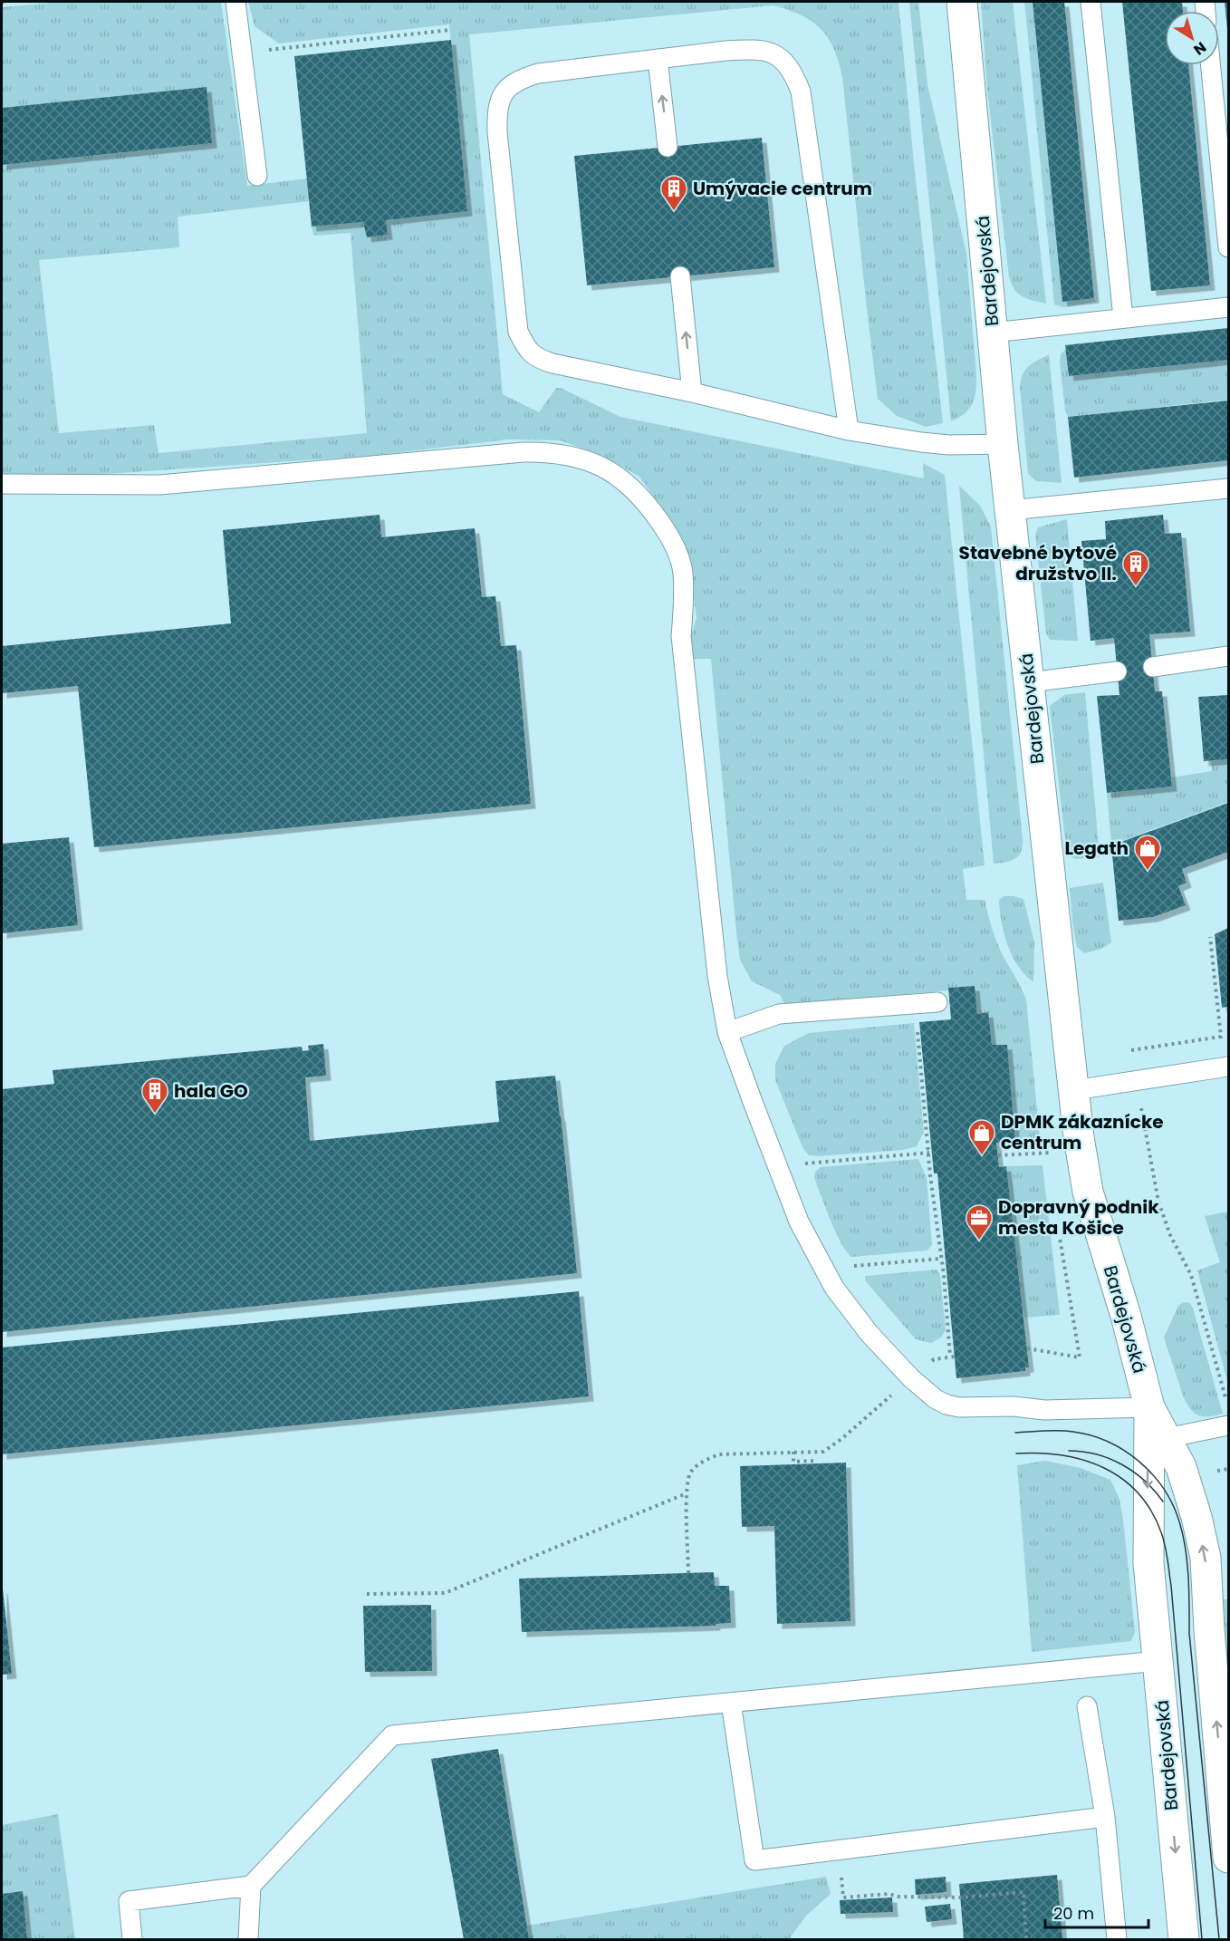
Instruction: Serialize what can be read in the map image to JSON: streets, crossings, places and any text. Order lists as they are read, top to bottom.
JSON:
{
  "streets": {
    "street": ["Bardejovská"]
  },
  "places": {
    "building": ["Umývacie centrum", "Stavebné bytové družstvo II.", "hala GO"],
    "shop": ["Legath", "DPMK zákaznícke centrum"],
    "office": ["Dopravný podnik mesta Košice"]
  },
  "scale_bar": "20 m",
  "north": "bottom right"
}
